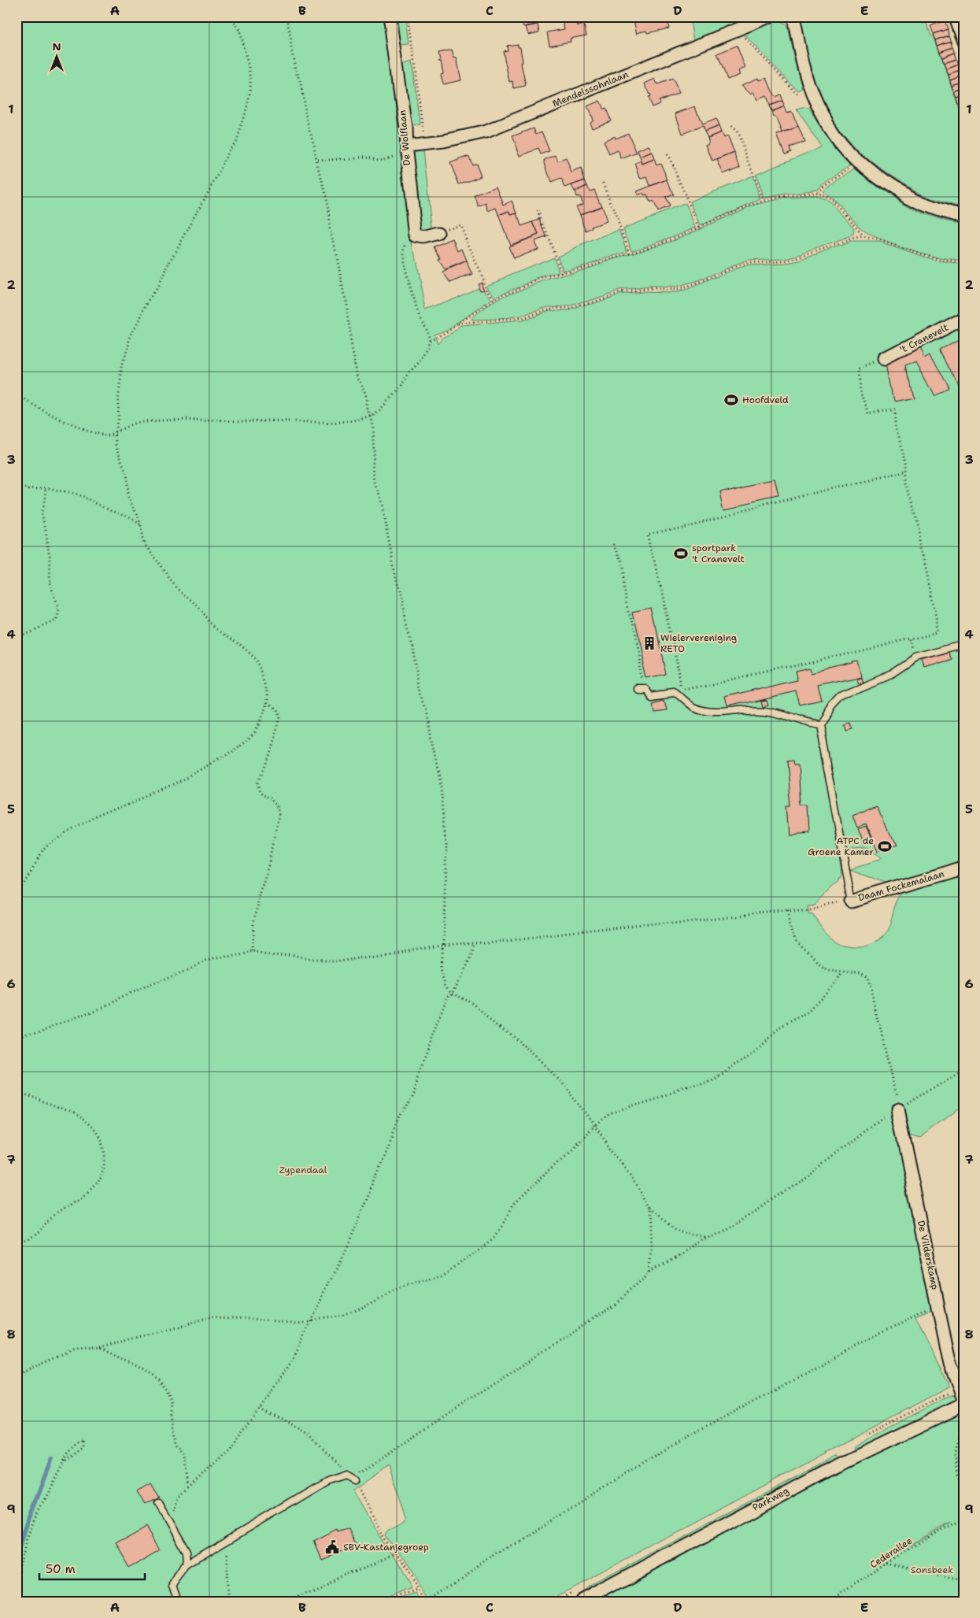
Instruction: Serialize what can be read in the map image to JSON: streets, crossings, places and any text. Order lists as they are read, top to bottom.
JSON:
{
  "streets": {
    "street": [
      "Mendelssohnlaan",
      "De Wolflaan",
      "'t Cranevelt",
      "Daam Fockemalaan",
      "De Vilderskamp",
      "Parkweg"
    ],
    "path": ["Cederallee"]
  },
  "crossings": [
    ["Mendelssohnlaan", "De Wolflaan"]
  ],
  "parks": ["Zypendaal", "Sonsbeek"],
  "places": {
    "sports": ["Hoofdveld", "sportpark 't Cranevelt", "ATPC de Groene Kamer"],
    "building": ["Wielervereniging RETO"],
    "public building": ["SBV-Kastanjegroep"]
  },
  "scale_bar": "50 m",
  "north": "top",
  "grid": {
    "columns": [
      "A",
      "B",
      "C",
      "D",
      "E"
    ],
    "rows": [
      "1",
      "2",
      "3",
      "4",
      "5",
      "6",
      "7",
      "8",
      "9"
    ]
  }
}
